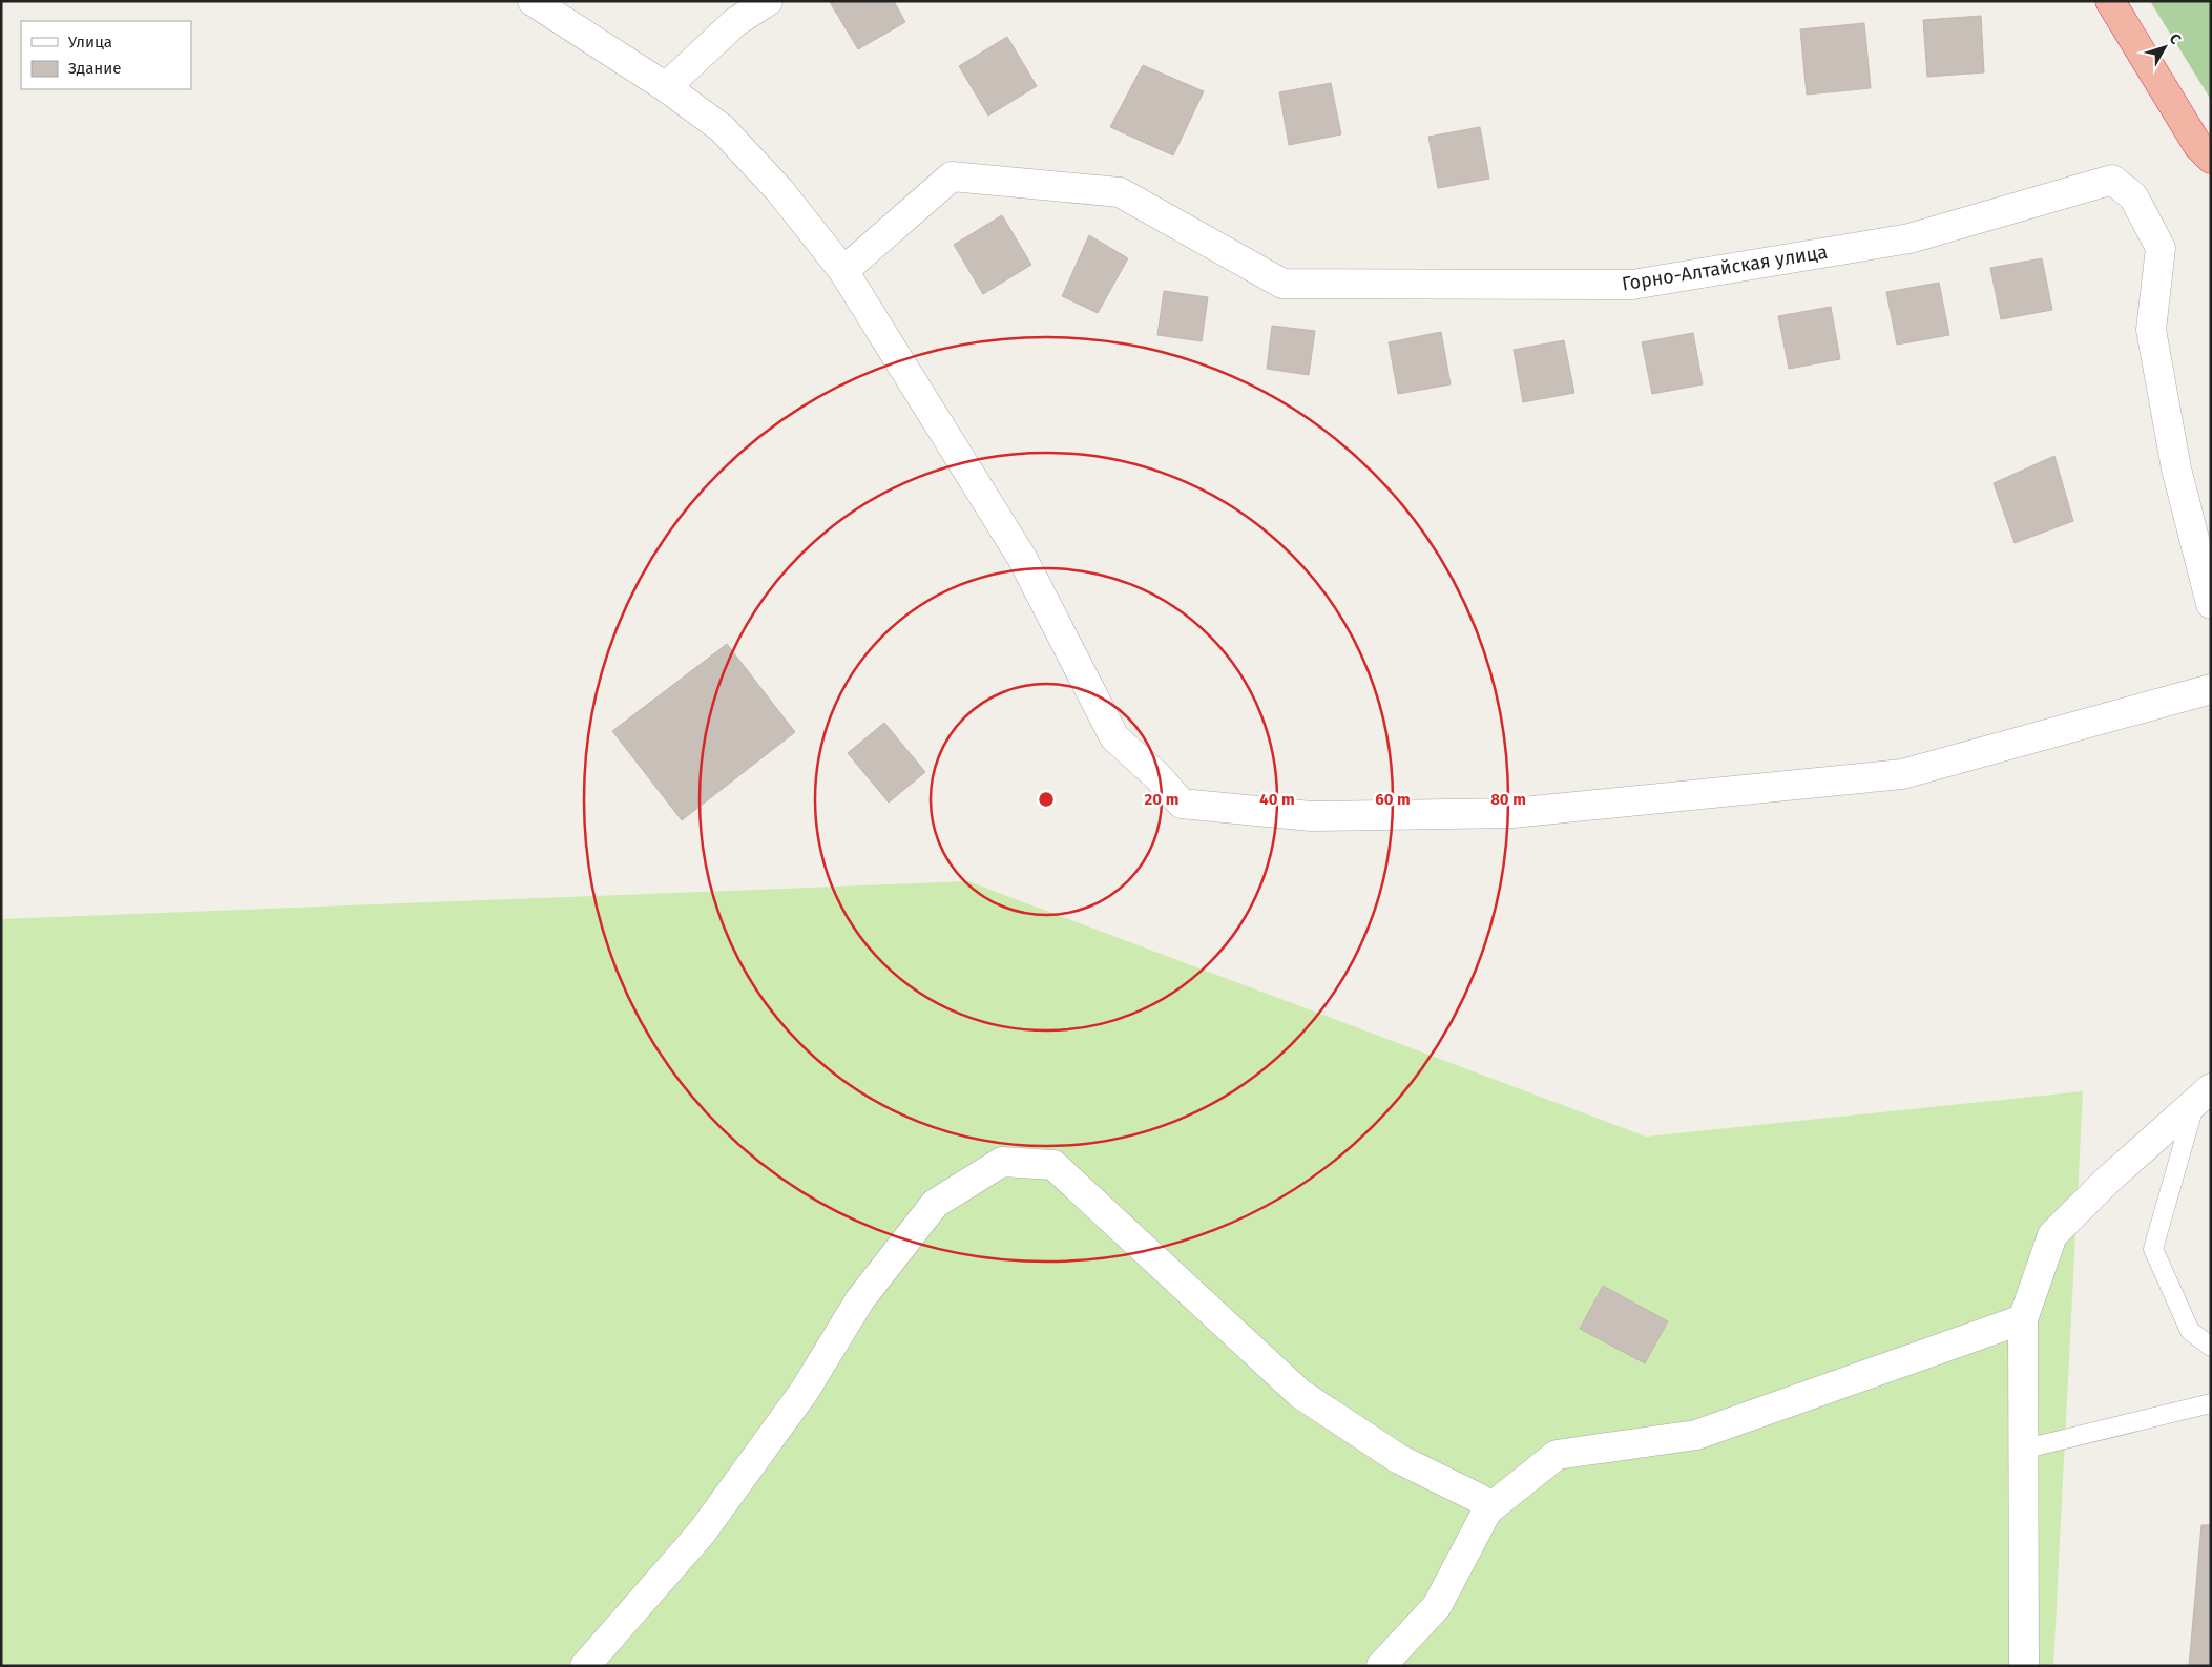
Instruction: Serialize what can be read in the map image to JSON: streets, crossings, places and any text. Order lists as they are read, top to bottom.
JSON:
{
  "streets": {
    "street": ["Горно-Алтайская улица"]
  },
  "legend": ["Улица", "Здание"],
  "north": "top right",
  "rings": [
    "20 m",
    "40 m",
    "60 m",
    "80 m"
  ]
}
